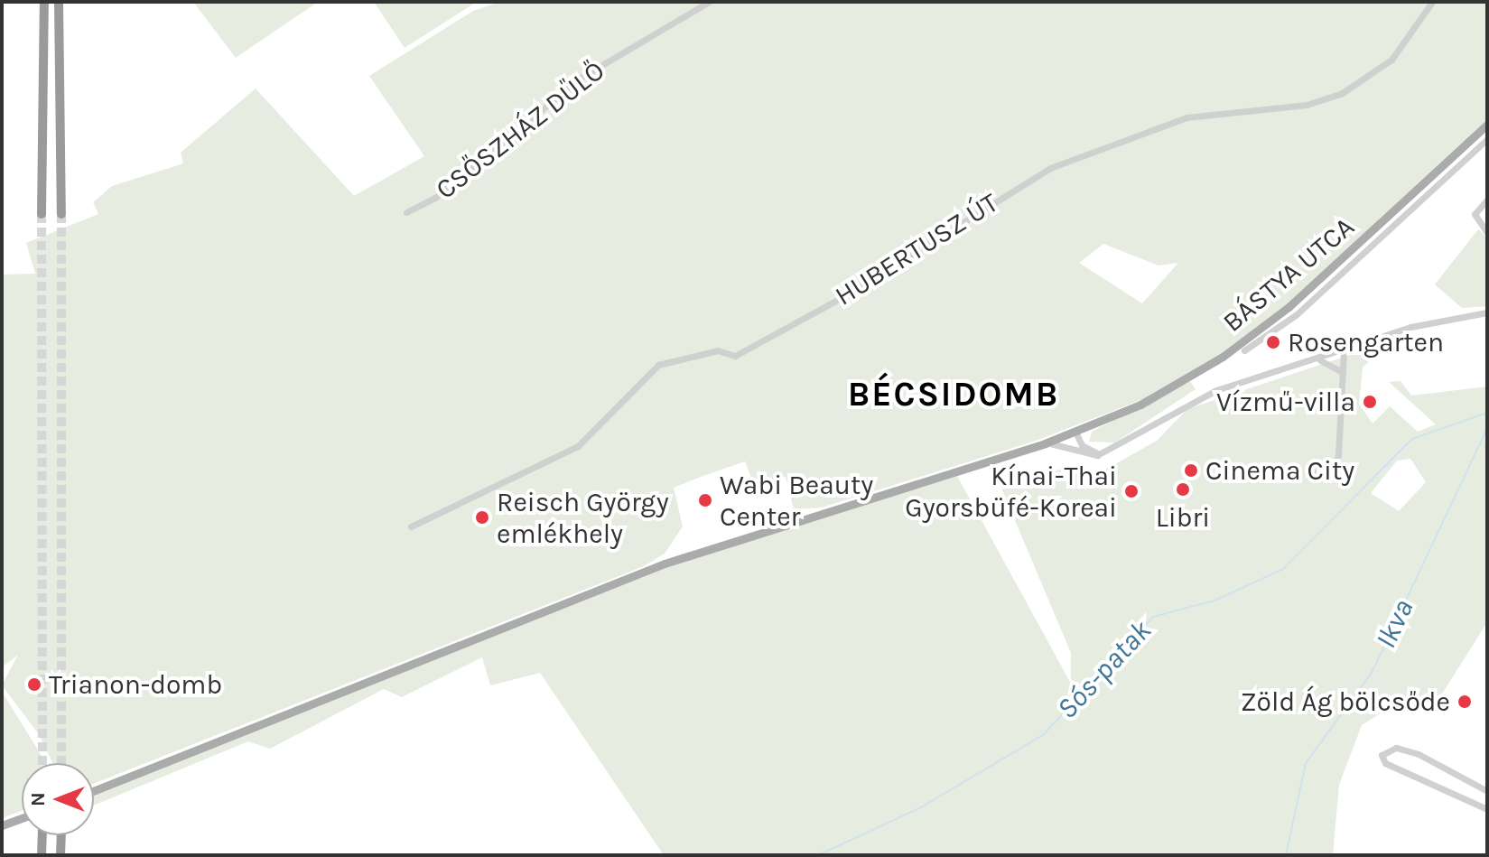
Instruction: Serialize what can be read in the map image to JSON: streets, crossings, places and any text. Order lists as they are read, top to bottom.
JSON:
{
  "streets": {
    "main road": ["BÁSTYA UTCA"],
    "street": ["CSŐSZHÁZ DŰLŐ", "HUBERTUSZ ÚT"]
  },
  "districts": ["BÉCSIDOMB"],
  "water": ["Ikva", "Sós-patak"],
  "places": [
    "Rosengarten",
    "Vízmű-villa",
    "Cinema City",
    "Libri",
    "Kínai-Thai Gyorsbüfé-Koreai",
    "Wabi Beauty Center",
    "Reisch György emlékhely",
    "Trianon-domb",
    "Zöld Ág bölcsőde"
  ],
  "north": "left"
}
